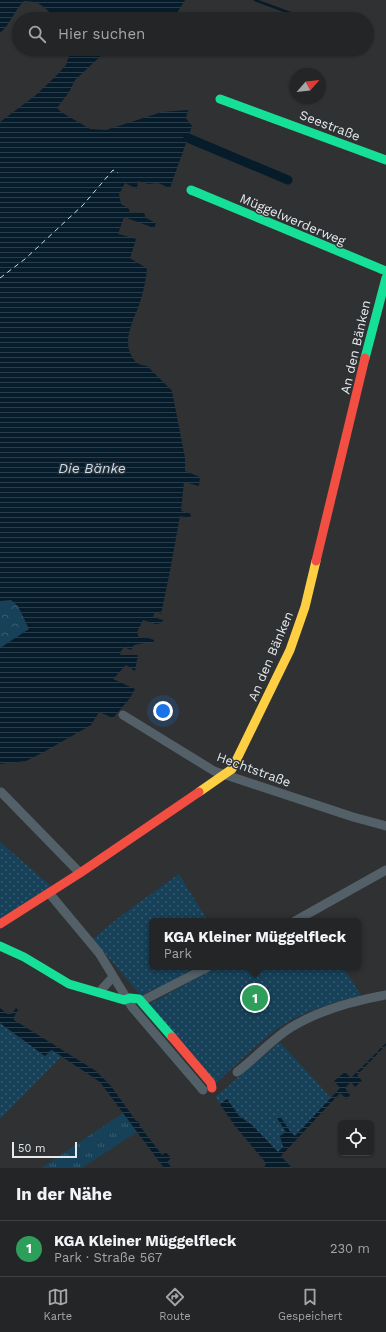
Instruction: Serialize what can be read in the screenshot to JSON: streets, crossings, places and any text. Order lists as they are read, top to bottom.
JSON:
{
  "streets": {
    "street": [
      "Seestraße",
      "Müggelwerderweg",
      "An den Bänken",
      "Hechtstraße"
    ]
  },
  "crossings": [
    ["An den Bänken", "Hechtstraße"]
  ],
  "water": ["Die Bänke"],
  "scale_bar": "50 m",
  "north": "top right",
  "page": {
    "search": "Hier suchen",
    "popup": ["KGA Kleiner Müggelfleck", "Park"],
    "pins": "1",
    "scale": "50 m",
    "heading": "In der Nähe",
    "list": [
      {
        "mark": "1",
        "name": "KGA Kleiner Müggelfleck",
        "note": "Park · Straße 567",
        "value": "230 m"
      }
    ],
    "nav": ["Karte", "Route", "Gespeichert"]
  }
}
